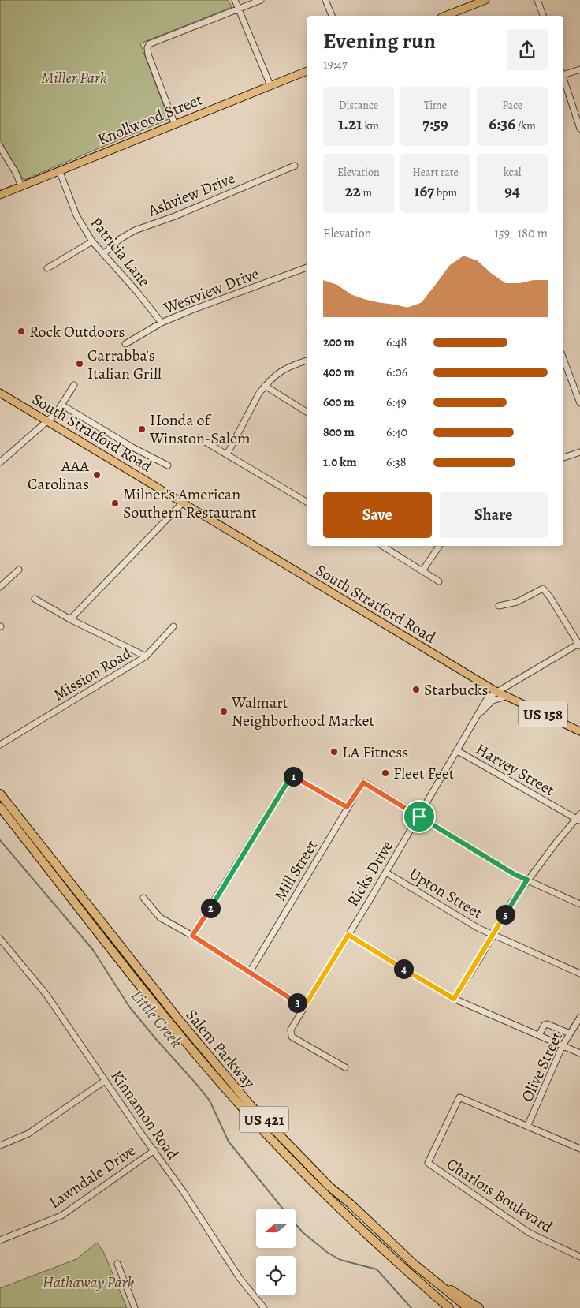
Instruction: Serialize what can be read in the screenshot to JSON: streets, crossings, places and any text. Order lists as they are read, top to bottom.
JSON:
{
  "streets": {
    "highway": ["Salem Parkway", "US 421"],
    "main road": ["Knollwood Street", "South Stratford Road", "US 158"],
    "street": [
      "Ashview Drive",
      "Patricia Lane",
      "Westview Drive",
      "Mission Road",
      "Harvey Street",
      "Mill Street",
      "Ricks Drive",
      "Upton Street",
      "Olive Street",
      "Kinnamon Road",
      "Lawndale Drive",
      "Charlois Boulevard"
    ]
  },
  "crossings": [
    ["Knollwood Street", "Patricia Lane"],
    ["Ashview Drive", "Patricia Lane"],
    ["Patricia Lane", "Westview Drive"],
    ["South Stratford Road", "Ricks Drive"],
    ["Harvey Street", "Ricks Drive"],
    ["Mill Street", "Ricks Drive"],
    ["Ricks Drive", "Upton Street"],
    ["Olive Street", "Charlois Boulevard"],
    ["Kinnamon Road", "Lawndale Drive"]
  ],
  "water": ["Little Creek"],
  "parks": ["Miller Park", "Hathaway Park"],
  "places": [
    "Rock Outdoors",
    "Carrabba's Italian Grill",
    "Honda of Winston-Salem",
    "AAA Carolinas",
    "Milner's American Southern Restaurant",
    "Starbucks",
    "Walmart Neighborhood Market",
    "LA Fitness",
    "Fleet Feet"
  ],
  "north": "left",
  "page": {
    "heading": ["Evening run", "19:47"],
    "stats": [
      ["Distance", "1.21 km"],
      ["Time", "7:59"],
      ["Pace", "6:36 /km"],
      ["Elevation", "22 m"],
      ["Heart rate", "167 bpm"],
      ["kcal", "94"]
    ],
    "chart": ["Elevation", "159–180 m"],
    "list": [
      {
        "name": "200 m",
        "note": "6:48"
      },
      {
        "name": "400 m",
        "note": "6:06"
      },
      {
        "name": "600 m",
        "note": "6:49"
      },
      {
        "name": "800 m",
        "note": "6:40"
      },
      {
        "name": "1.0 km",
        "note": "6:38"
      }
    ],
    "buttons": ["Save", "Share"],
    "pins": [
      "1",
      "2",
      "5",
      "4",
      "3"
    ]
  }
}
